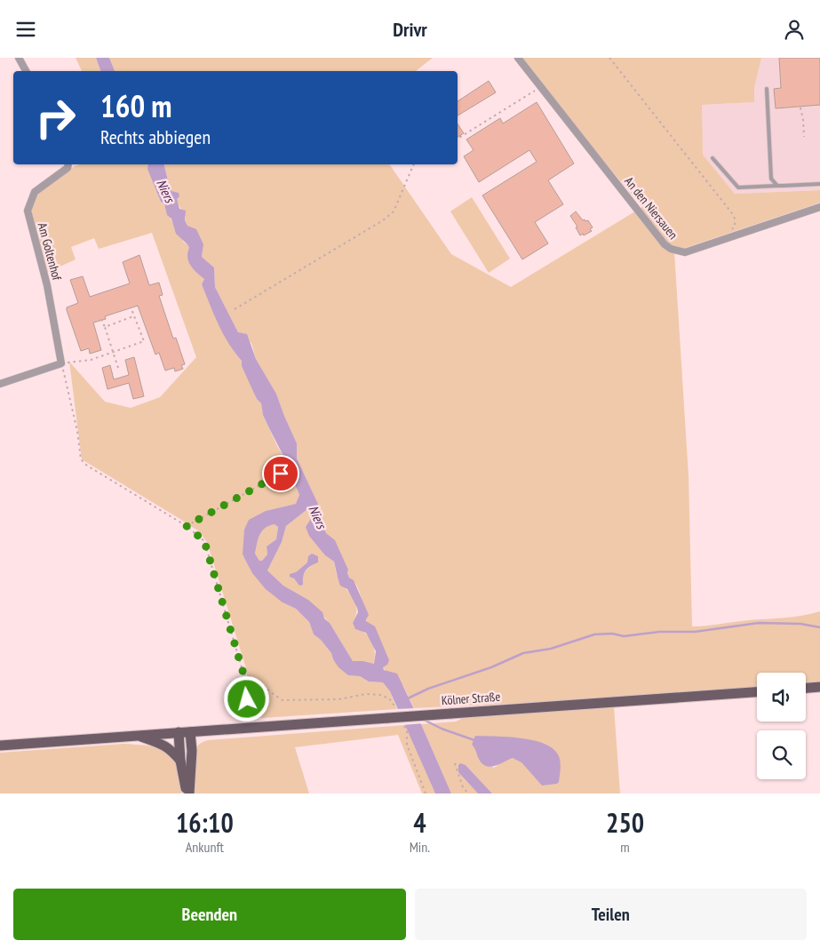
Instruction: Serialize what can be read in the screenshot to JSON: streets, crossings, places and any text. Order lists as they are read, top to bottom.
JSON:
{
  "streets": {
    "main road": ["Kölner Straße"],
    "street": ["An den Niersauen", "Am Goltenhof"]
  },
  "water": ["Niers"],
  "page": {
    "header": "Drivr",
    "turn": ["160 m", "Rechts abbiegen"],
    "eta": [
      "16:10",
      "Ankunft",
      "4",
      "Min.",
      "250",
      "m"
    ],
    "buttons": ["Beenden", "Teilen"]
  }
}
